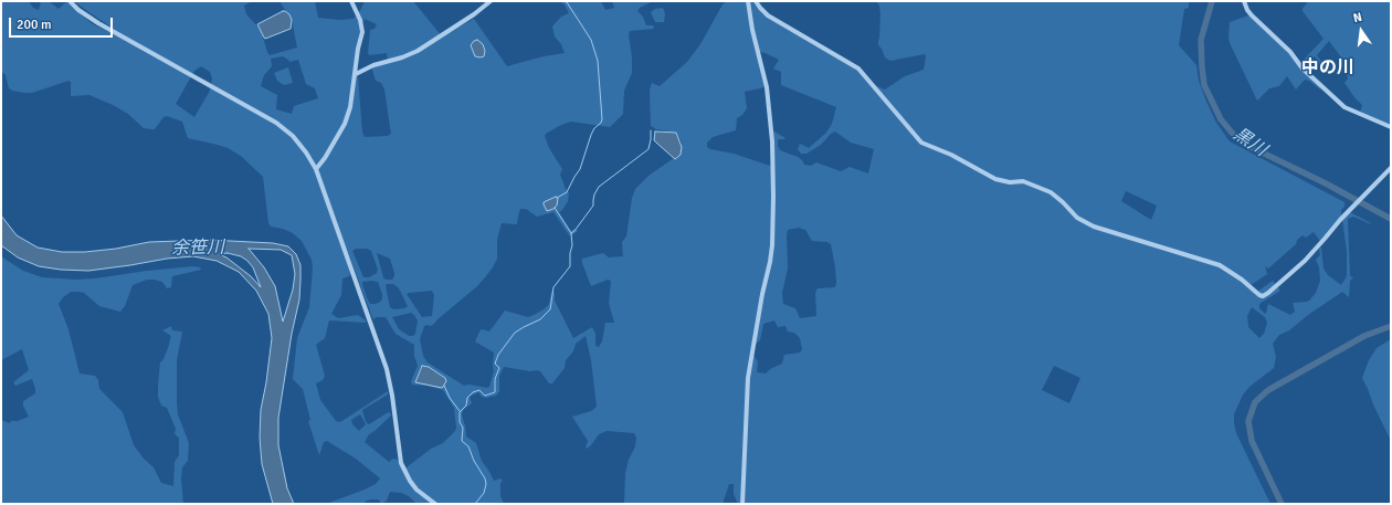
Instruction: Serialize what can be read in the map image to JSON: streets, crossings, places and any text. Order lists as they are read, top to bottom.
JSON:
{
  "districts": ["中の川"],
  "water": ["黒川", "余笹川"],
  "scale_bar": "200 m",
  "north": "top"
}
